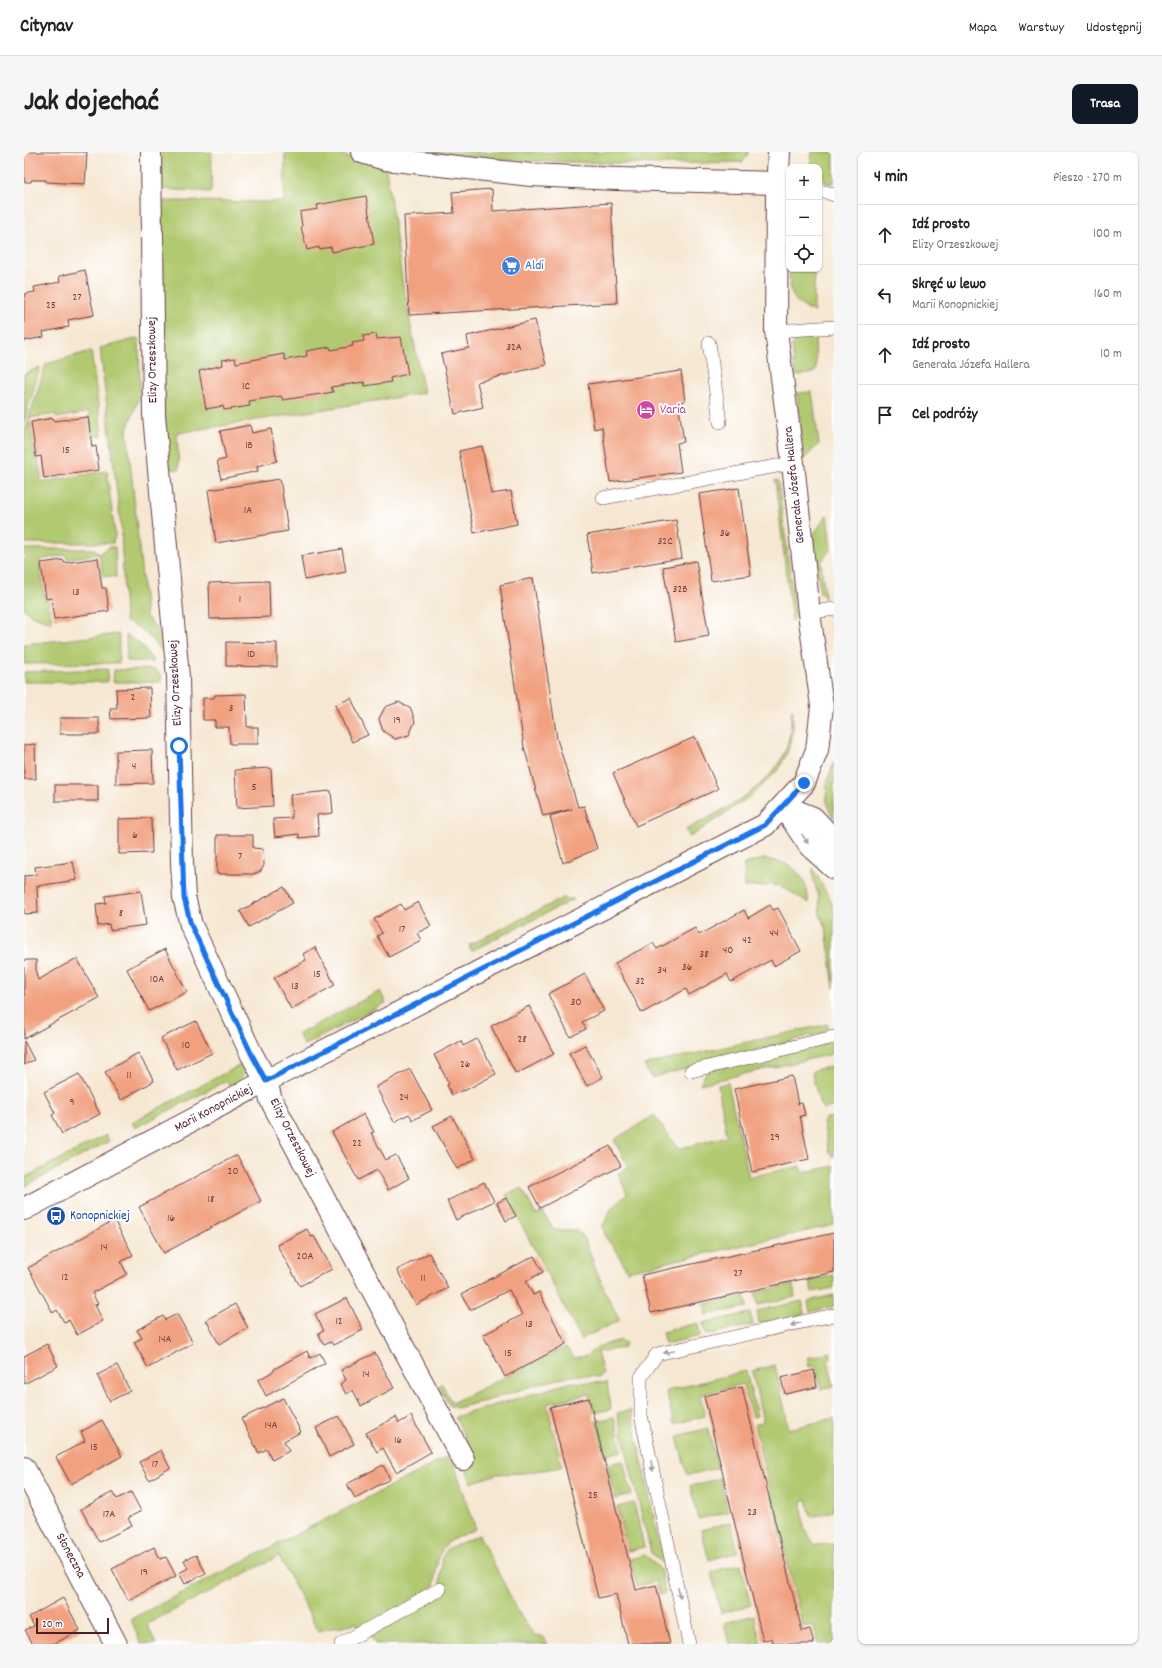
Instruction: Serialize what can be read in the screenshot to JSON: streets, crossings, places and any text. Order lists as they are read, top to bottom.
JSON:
{
  "streets": {
    "street": [
      "Elizy Orzeszkowej",
      "Generała Józefa Hallera",
      "Marii Konopnickiej",
      "Słoneczna"
    ]
  },
  "crossings": [
    ["Elizy Orzeszkowej", "Marii Konopnickiej"],
    ["Generała Józefa Hallera", "Marii Konopnickiej"]
  ],
  "places": {
    "supermarket": ["Aldi"],
    "hotel": ["Varia"],
    "bus stop": ["Konopnickiej"]
  },
  "house_numbers": [
    "27",
    "25",
    "32A",
    "1C",
    "1B",
    "15",
    "1A",
    "36",
    "32C",
    "32B",
    "13",
    "1",
    "1D",
    "2",
    "3",
    "19",
    "4",
    "5",
    "6",
    "7",
    "8",
    "17",
    "44",
    "42",
    "40",
    "38",
    "36",
    "34",
    "15",
    "10A",
    "32",
    "13",
    "30",
    "28",
    "10",
    "26",
    "11",
    "24",
    "9",
    "29",
    "22",
    "20",
    "18",
    "16",
    "14",
    "20A",
    "27",
    "12",
    "11",
    "12",
    "13",
    "14A",
    "15",
    "14",
    "14A",
    "16",
    "15",
    "17",
    "25",
    "23",
    "17A",
    "19"
  ],
  "scale_bar": "20 m",
  "page": {
    "header": "Citynav",
    "nav": ["Mapa", "Warstwy", "Udostępnij"],
    "title": "Jak dojechać",
    "buttons": "Trasa",
    "heading": ["4 min", "Pieszo · 270 m"],
    "map_buttons": ["+", "−"],
    "list": [
      ["Idź prosto", "Elizy Orzeszkowej", "100 m"],
      ["Skręć w lewo", "Marii Konopnickiej", "160 m"],
      ["Idź prosto", "Generała Józefa Hallera", "10 m"],
      "Cel podróży"
    ],
    "scale": "20 m"
  }
}
